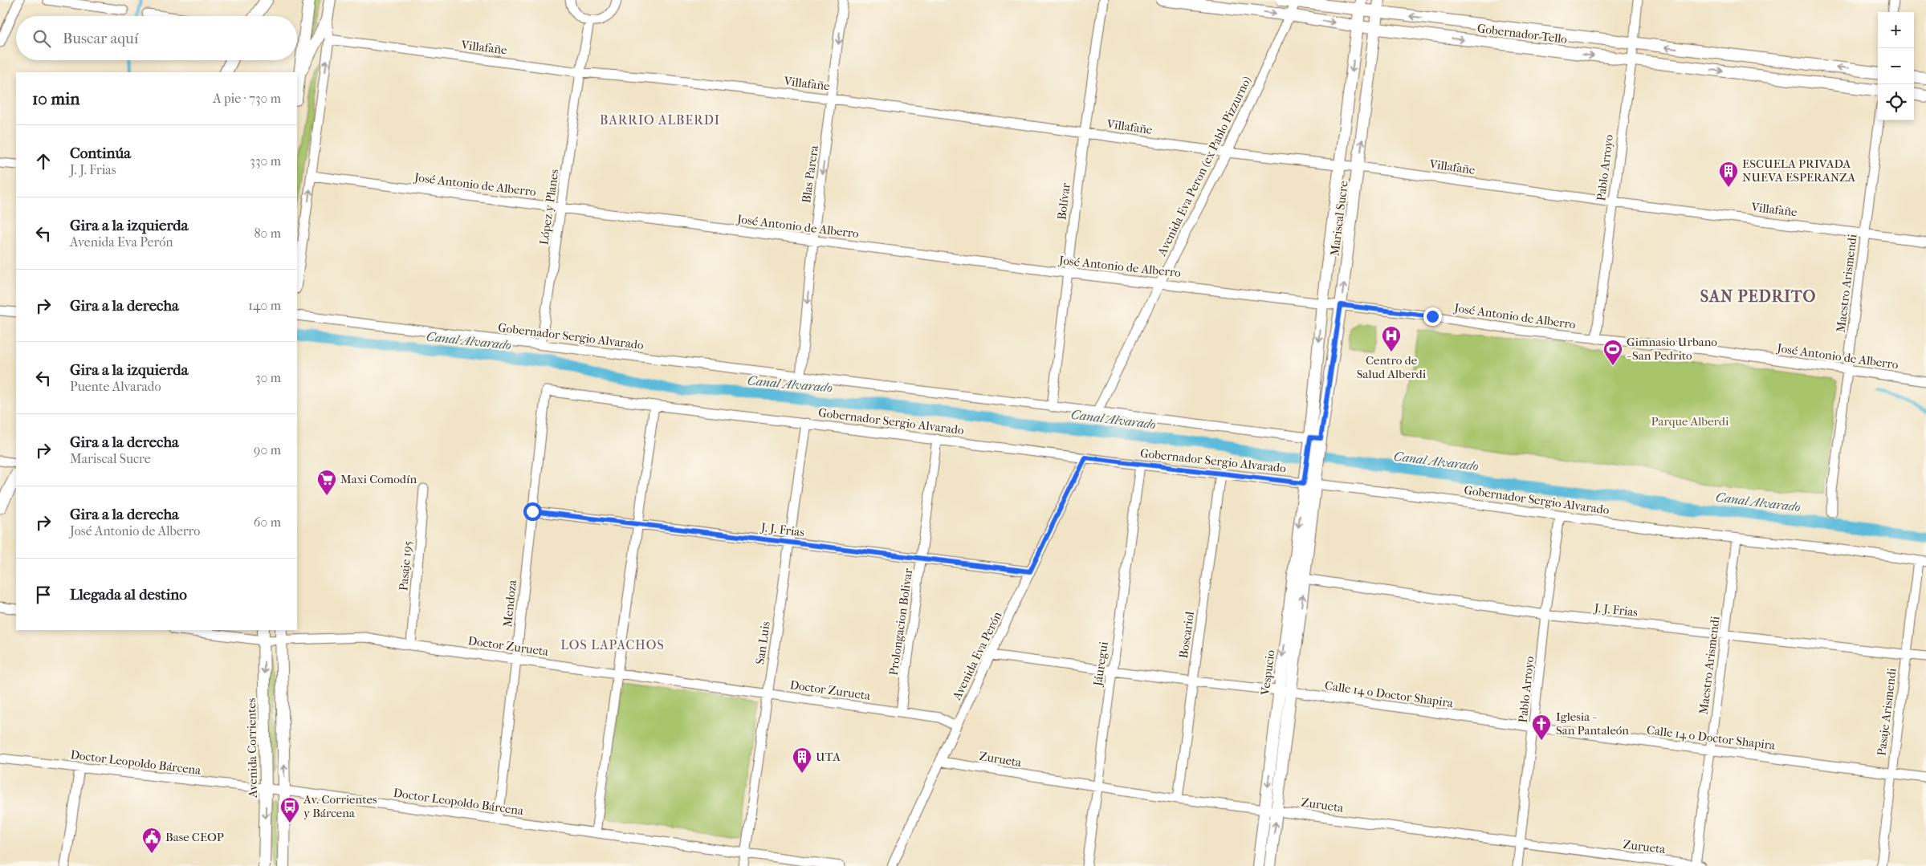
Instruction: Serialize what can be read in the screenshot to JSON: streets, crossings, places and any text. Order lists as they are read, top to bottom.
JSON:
{
  "streets": {
    "street": [
      "Gobernador Tello",
      "Villafañe",
      "Avenida Eva Peron (ex Pablo Pizzurno)",
      "Pablo Arroyo",
      "Blas Parera",
      "José Antonio de Alberro",
      "Bolívar",
      "López y Planes",
      "Mariscal Sucre",
      "Maestro Arismendi",
      "Gobernador Sergio Alvarado",
      "J. J. Frias",
      "Pasaje 195",
      "Mendoza",
      "Prolongacion Bolivar",
      "Boscariol",
      "San Luis",
      "Doctor Zurueta",
      "Avenida Eva Perón",
      "Jáuregui",
      "Vespucio",
      "Calle 14 o Doctor Shapira",
      "Pasaje Arismendi",
      "Avenida Corrientes",
      "Zurueta",
      "Doctor Leopoldo Bárcena"
    ]
  },
  "crossings": [
    ["Gobernador Tello", "Avenida Eva Peron (ex Pablo Pizzurno)"],
    ["Gobernador Tello", "Pablo Arroyo"],
    ["Gobernador Tello", "Mariscal Sucre"],
    ["Villafañe", "Avenida Eva Peron (ex Pablo Pizzurno)"],
    ["Villafañe", "Pablo Arroyo"],
    ["Villafañe", "Blas Parera"],
    ["Villafañe", "Bolívar"],
    ["Villafañe", "López y Planes"],
    ["Villafañe", "Mariscal Sucre"],
    ["Villafañe", "Maestro Arismendi"],
    ["Avenida Eva Peron (ex Pablo Pizzurno)", "José Antonio de Alberro"],
    ["Avenida Eva Peron (ex Pablo Pizzurno)", "Gobernador Sergio Alvarado"],
    ["Pablo Arroyo", "José Antonio de Alberro"],
    ["Pablo Arroyo", "Gobernador Sergio Alvarado"],
    ["Pablo Arroyo", "J. J. Frias"],
    ["Pablo Arroyo", "Calle 14 o Doctor Shapira"],
    ["Pablo Arroyo", "Zurueta"],
    ["Blas Parera", "José Antonio de Alberro"],
    ["Blas Parera", "Gobernador Sergio Alvarado"],
    ["José Antonio de Alberro", "Bolívar"],
    ["José Antonio de Alberro", "López y Planes"],
    ["José Antonio de Alberro", "Mariscal Sucre"],
    ["José Antonio de Alberro", "Maestro Arismendi"],
    ["Bolívar", "Gobernador Sergio Alvarado"],
    ["López y Planes", "Gobernador Sergio Alvarado"],
    ["Mariscal Sucre", "Gobernador Sergio Alvarado"],
    ["Mariscal Sucre", "Vespucio"],
    ["Maestro Arismendi", "Gobernador Sergio Alvarado"],
    ["Maestro Arismendi", "J. J. Frias"],
    ["Maestro Arismendi", "Calle 14 o Doctor Shapira"],
    ["Maestro Arismendi", "Zurueta"],
    ["Gobernador Sergio Alvarado", "Mendoza"],
    ["Gobernador Sergio Alvarado", "Prolongacion Bolivar"],
    ["Gobernador Sergio Alvarado", "Boscariol"],
    ["Gobernador Sergio Alvarado", "San Luis"],
    ["Gobernador Sergio Alvarado", "Avenida Eva Perón"],
    ["Gobernador Sergio Alvarado", "Jáuregui"],
    ["Gobernador Sergio Alvarado", "Vespucio"],
    ["Gobernador Sergio Alvarado", "Pasaje Arismendi"],
    ["J. J. Frias", "Mendoza"],
    ["J. J. Frias", "Prolongacion Bolivar"],
    ["J. J. Frias", "San Luis"],
    ["J. J. Frias", "Avenida Eva Perón"],
    ["J. J. Frias", "Pasaje Arismendi"],
    ["Pasaje 195", "Doctor Zurueta"],
    ["Mendoza", "Doctor Zurueta"],
    ["Mendoza", "Doctor Leopoldo Bárcena"],
    ["Prolongacion Bolivar", "Doctor Zurueta"],
    ["Boscariol", "Calle 14 o Doctor Shapira"],
    ["Boscariol", "Zurueta"],
    ["San Luis", "Doctor Zurueta"],
    ["San Luis", "Doctor Leopoldo Bárcena"],
    ["Doctor Zurueta", "Avenida Eva Perón"],
    ["Doctor Zurueta", "Avenida Corrientes"],
    ["Avenida Eva Perón", "Calle 14 o Doctor Shapira"],
    ["Avenida Eva Perón", "Zurueta"],
    ["Jáuregui", "Calle 14 o Doctor Shapira"],
    ["Jáuregui", "Zurueta"],
    ["Vespucio", "Calle 14 o Doctor Shapira"],
    ["Vespucio", "Zurueta"],
    ["Calle 14 o Doctor Shapira", "Pasaje Arismendi"],
    ["Avenida Corrientes", "Doctor Leopoldo Bárcena"]
  ],
  "one_way": ["Blas Parera"],
  "districts": ["BARRIO ALBERDI", "SAN PEDRITO", "LOS LAPACHOS"],
  "water": ["Canal Alvarado"],
  "parks": ["Parque Alberdi"],
  "places": {
    "building": ["ESCUELA PRIVADA NUEVA ESPERANZA", "UTA"],
    "hospital": ["Centro de Salud Alberdi"],
    "sports": ["Gimnasio Urbano - San Pedrito"],
    "supermarket": ["Maxi Comodín"],
    "church": ["Iglesia - San Pantaleón"],
    "bus stop": ["Av. Corrientes y Bárcena"],
    "public building": ["Base CEOP"]
  },
  "page": {
    "map_buttons": ["+", "−"],
    "search": "Buscar aquí",
    "heading": ["10 min", "A pie · 730 m"],
    "list": [
      ["Continúa", "J. J. Frias", "330 m"],
      ["Gira a la izquierda", "Avenida Eva Perón", "80 m"],
      ["Gira a la derecha", "140 m"],
      ["Gira a la izquierda", "Puente Alvarado", "30 m"],
      ["Gira a la derecha", "Mariscal Sucre", "90 m"],
      ["Gira a la derecha", "José Antonio de Alberro", "60 m"],
      "Llegada al destino"
    ]
  }
}
